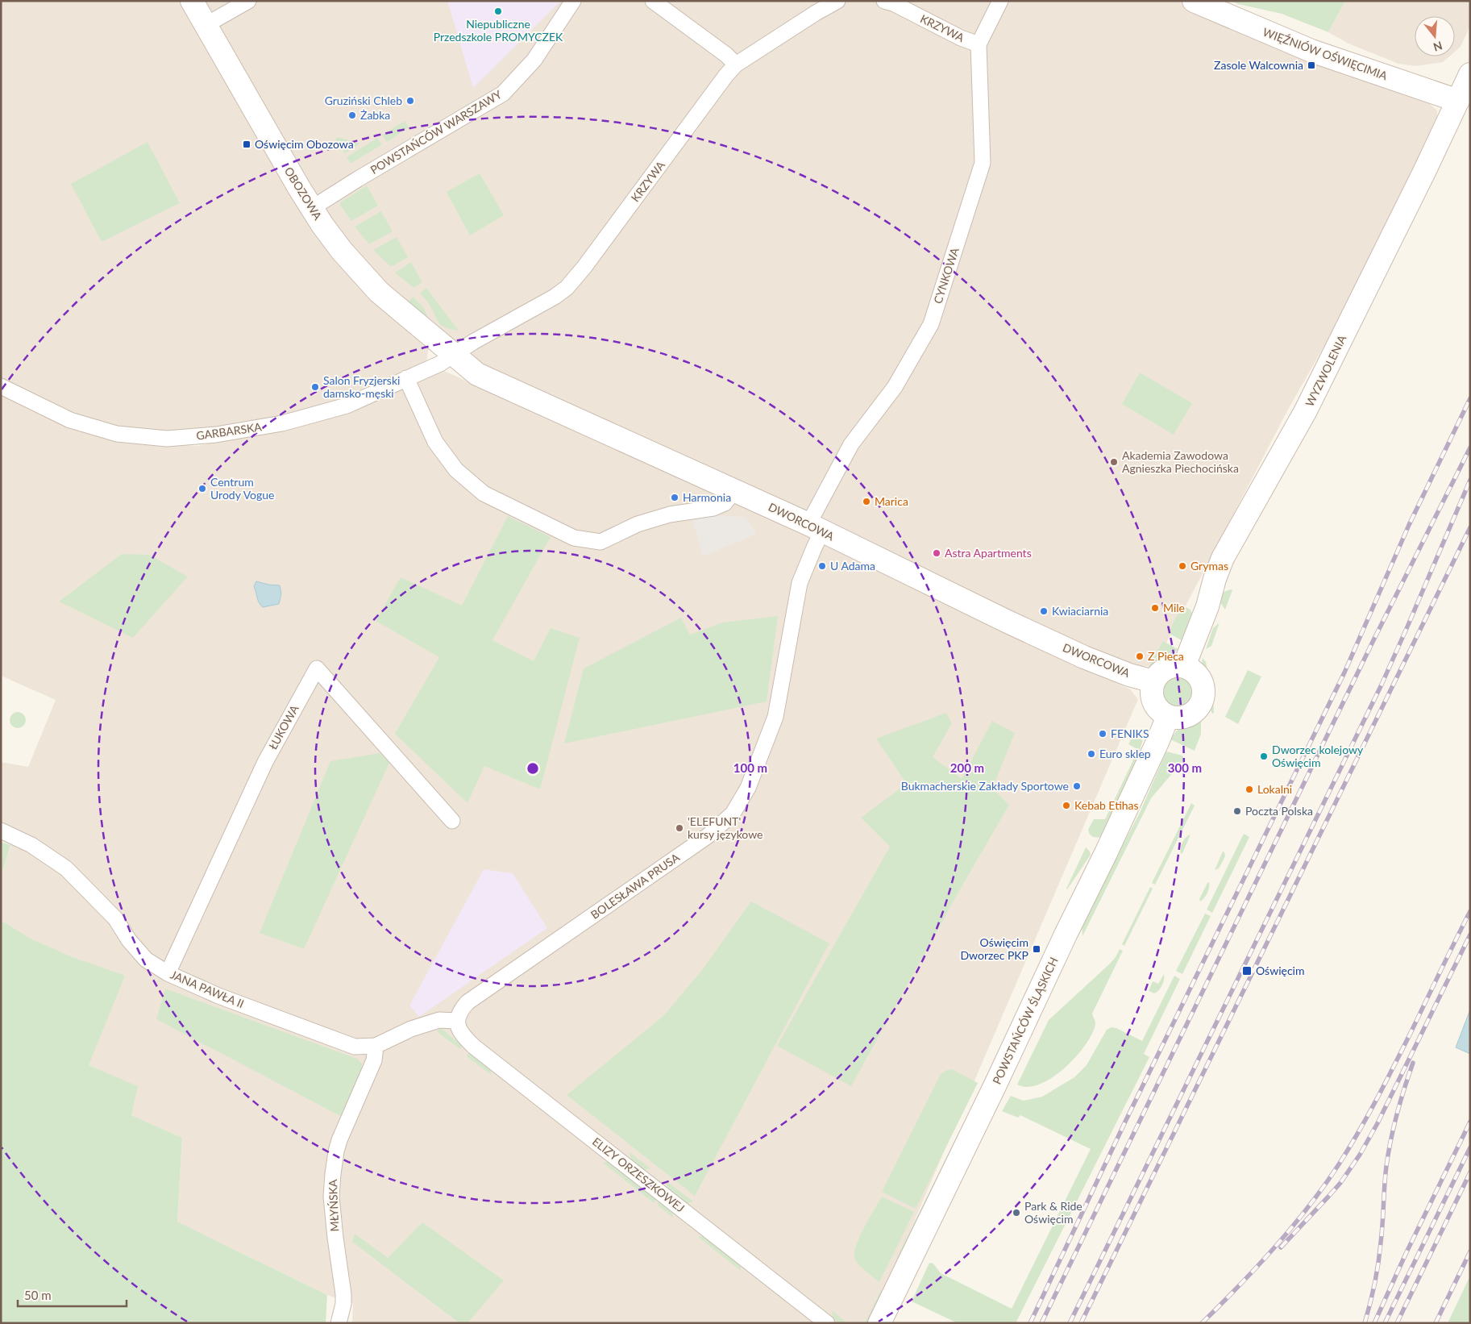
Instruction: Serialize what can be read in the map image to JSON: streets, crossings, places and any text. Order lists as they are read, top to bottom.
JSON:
{
  "streets": {
    "street": [
      "KRZYWA",
      "WIĘŹNIÓW OŚWIĘCIMIA",
      "POWSTAŃCÓW WARSZAWY",
      "OBOZOWA",
      "CYNKOWA",
      "WYZWOLENIA",
      "GARBARSKA",
      "DWORCOWA",
      "ŁUKOWA",
      "BOLESŁAWA PRUSA",
      "JANA PAWŁA II",
      "POWSTAŃCÓW ŚLĄSKICH",
      "ELIZY ORZESZKOWEJ",
      "MŁYŃSKA"
    ]
  },
  "crossings": [
    ["KRZYWA", "OBOZOWA"],
    ["KRZYWA", "CYNKOWA"],
    ["KRZYWA", "GARBARSKA"],
    ["KRZYWA", "DWORCOWA"],
    ["WIĘŹNIÓW OŚWIĘCIMIA", "WYZWOLENIA"],
    ["POWSTAŃCÓW WARSZAWY", "OBOZOWA"],
    ["OBOZOWA", "GARBARSKA"],
    ["OBOZOWA", "DWORCOWA"],
    ["CYNKOWA", "DWORCOWA"],
    ["CYNKOWA", "BOLESŁAWA PRUSA"],
    ["WYZWOLENIA", "DWORCOWA"],
    ["WYZWOLENIA", "POWSTAŃCÓW ŚLĄSKICH"],
    ["GARBARSKA", "DWORCOWA"],
    ["DWORCOWA", "BOLESŁAWA PRUSA"],
    ["DWORCOWA", "POWSTAŃCÓW ŚLĄSKICH"],
    ["ŁUKOWA", "JANA PAWŁA II"],
    ["BOLESŁAWA PRUSA", "JANA PAWŁA II"],
    ["BOLESŁAWA PRUSA", "ELIZY ORZESZKOWEJ"],
    ["JANA PAWŁA II", "ELIZY ORZESZKOWEJ"],
    ["JANA PAWŁA II", "MŁYŃSKA"]
  ],
  "places": {
    "other": [
      "Niepubliczne Przedszkole PROMYCZEK",
      "Gruziński Chleb",
      "Żabka",
      "Salon Fryzjerski damsko-męski",
      "Akademia Zawodowa Agnieszka Piechocińska",
      "Centrum Urody Vogue",
      "Harmonia",
      "Marica",
      "Astra Apartments",
      "U Adama",
      "Grymas",
      "Mile",
      "Kwiaciarnia",
      "Z Pieca",
      "FENIKS",
      "Euro sklep",
      "Dworzec kolejowy Oświęcim",
      "Bukmacherskie Zakłady Sportowe",
      "Lokalni",
      "Kebab Etihas",
      "Poczta Polska",
      "'ELEFUNT' kursy językowe",
      "Park & Ride Oświęcim"
    ],
    "transit": [
      "Zasole Walcownia",
      "Oświęcim Obozowa",
      "Oświęcim Dworzec PKP",
      "Oświęcim"
    ]
  },
  "scale_bar": "50 m",
  "north": "bottom",
  "rings": ["100 m", "200 m", "300 m"]
}
